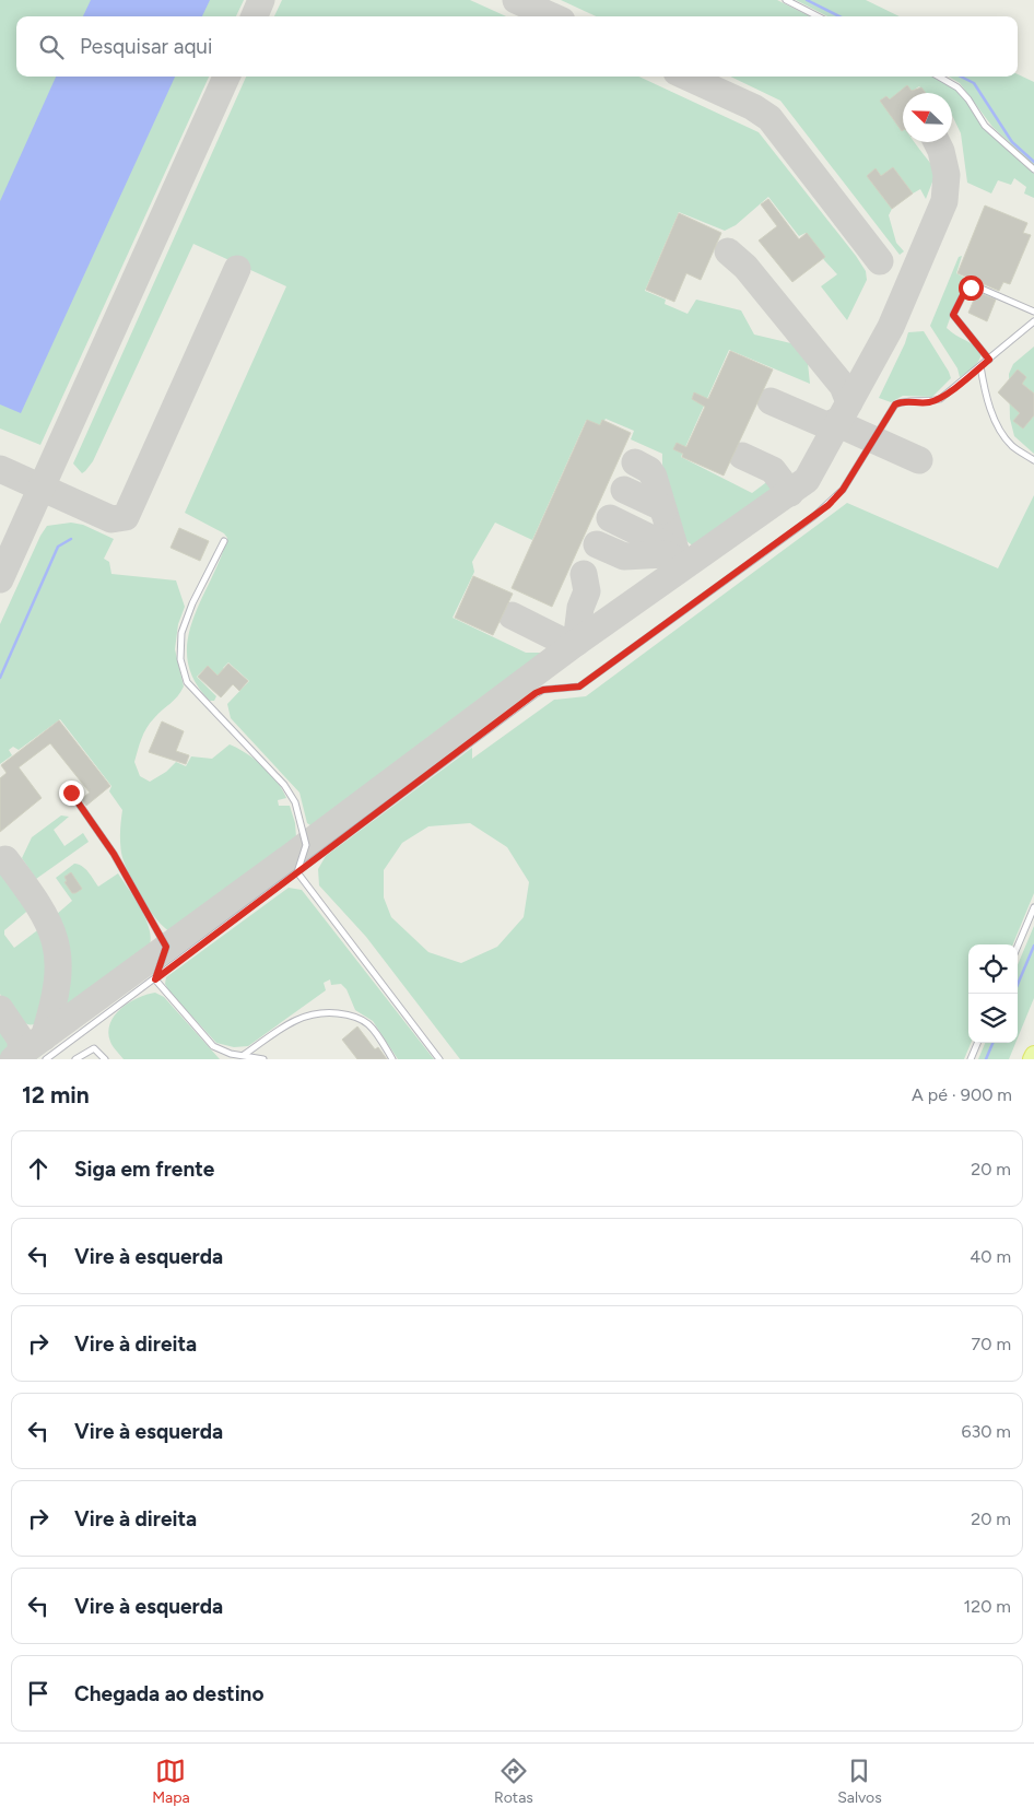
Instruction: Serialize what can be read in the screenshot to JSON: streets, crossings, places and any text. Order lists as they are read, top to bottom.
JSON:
{
  "north": "top left",
  "page": {
    "search": "Pesquisar aqui",
    "heading": ["12 min", "A pé · 900 m"],
    "list": [
      ["Siga em frente", "20 m"],
      ["Vire à esquerda", "40 m"],
      ["Vire à direita", "70 m"],
      ["Vire à esquerda", "630 m"],
      ["Vire à direita", "20 m"],
      ["Vire à esquerda", "120 m"],
      "Chegada ao destino"
    ],
    "nav": ["Mapa", "Rotas", "Salvos"]
  }
}
